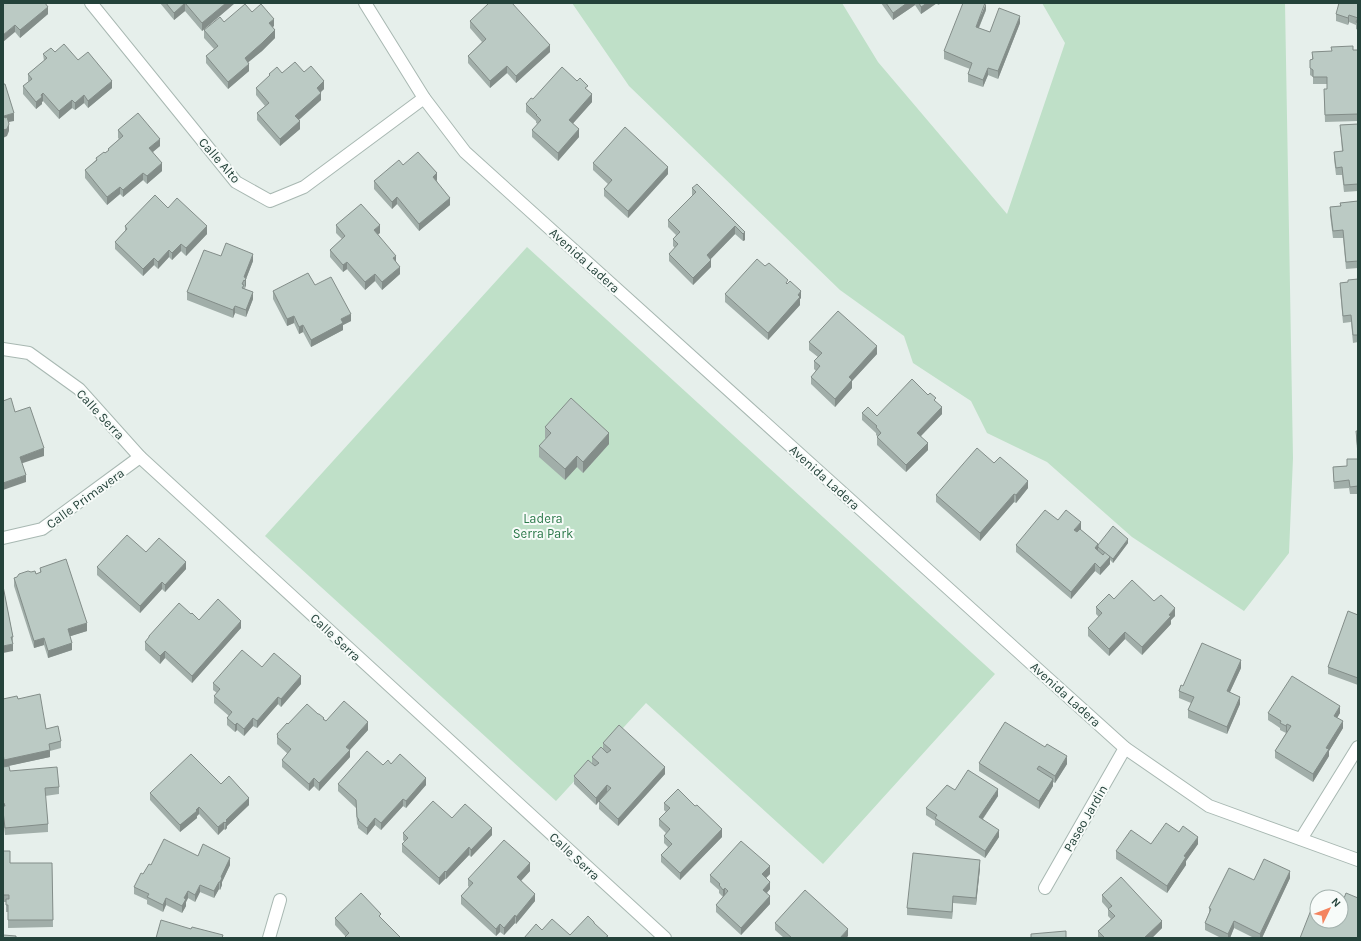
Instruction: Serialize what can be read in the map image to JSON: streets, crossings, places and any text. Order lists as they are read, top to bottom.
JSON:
{
  "streets": {
    "street": [
      "Calle Alto",
      "Avenida Ladera",
      "Calle Serra",
      "Calle Primavera",
      "Paseo Jardin"
    ]
  },
  "crossings": [
    ["Calle Alto", "Avenida Ladera"],
    ["Avenida Ladera", "Paseo Jardin"],
    ["Calle Serra", "Calle Primavera"]
  ],
  "parks": ["Ladera Serra Park"],
  "north": "top right"
}
